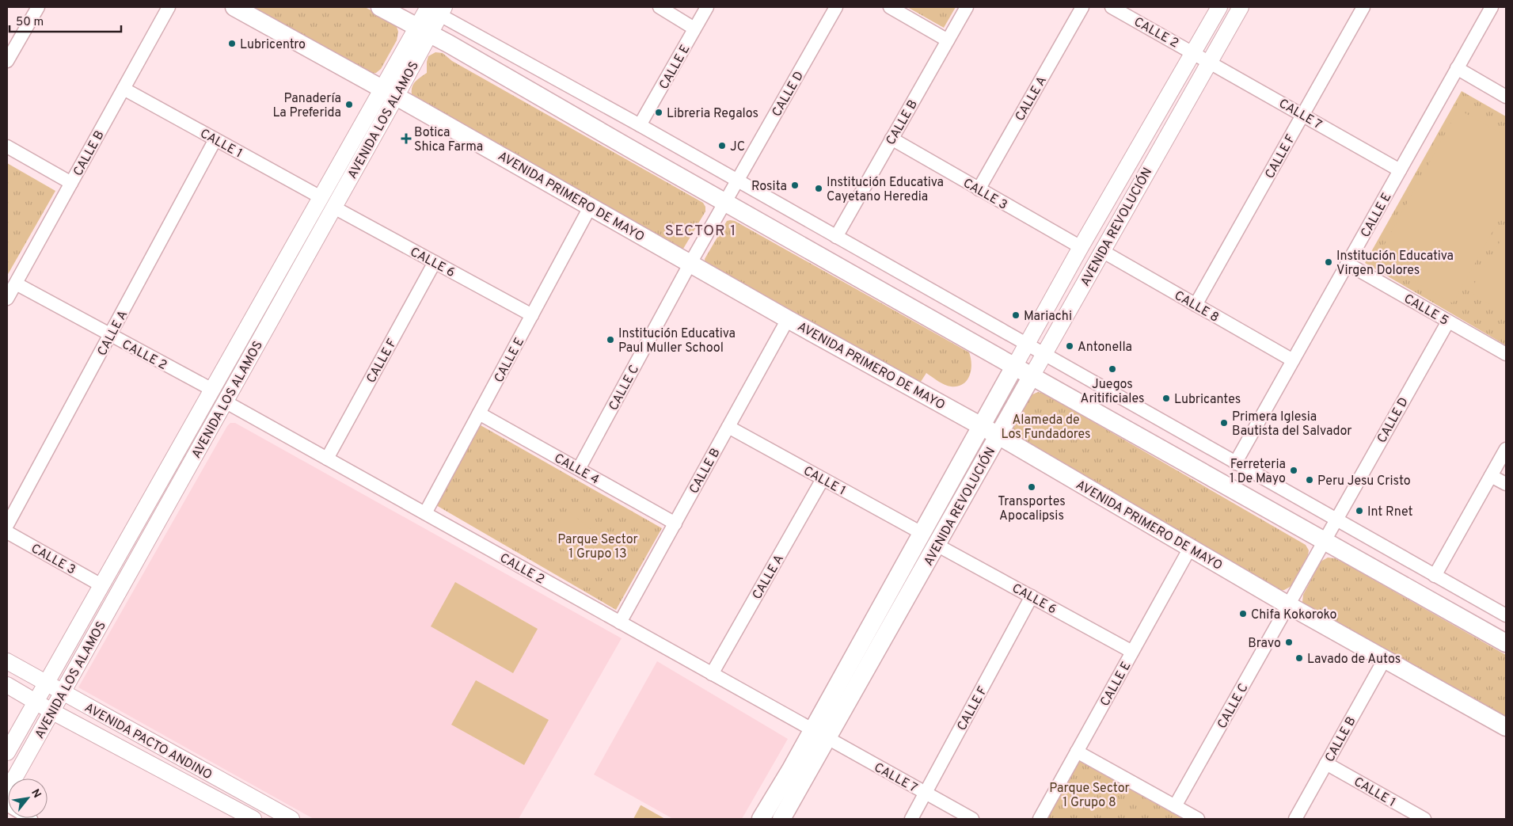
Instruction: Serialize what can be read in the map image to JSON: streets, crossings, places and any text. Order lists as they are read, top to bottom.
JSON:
{
  "streets": {
    "main road": ["AVENIDA PRIMERO DE MAYO", "AVENIDA REVOLUCIÓN"],
    "street": [
      "CALLE 2",
      "CALLE E",
      "CALLE D",
      "CALLE A",
      "CALLE 7",
      "AVENIDA LOS ALAMOS",
      "CALLE B",
      "CALLE 1",
      "CALLE F",
      "CALLE 3",
      "CALLE 6",
      "CALLE 8",
      "CALLE 5",
      "CALLE C",
      "CALLE 4",
      "AVENIDA PACTO ANDINO"
    ]
  },
  "crossings": [
    ["CALLE 2", "CALLE E"],
    ["CALLE 2", "CALLE A"],
    ["CALLE 2", "CALLE 7"],
    ["CALLE 2", "AVENIDA LOS ALAMOS"],
    ["CALLE 2", "CALLE B"],
    ["CALLE 2", "CALLE F"],
    ["CALLE 2", "AVENIDA REVOLUCIÓN"],
    ["CALLE E", "CALLE 7"],
    ["CALLE E", "AVENIDA PRIMERO DE MAYO"],
    ["CALLE E", "CALLE 6"],
    ["CALLE E", "CALLE 8"],
    ["CALLE E", "CALLE 5"],
    ["CALLE E", "CALLE 4"],
    ["CALLE D", "CALLE 5"],
    ["CALLE D", "CALLE C"],
    ["CALLE A", "CALLE 1"],
    ["CALLE A", "CALLE 3"],
    ["CALLE 7", "CALLE F"],
    ["CALLE 7", "AVENIDA REVOLUCIÓN"],
    ["AVENIDA LOS ALAMOS", "CALLE 1"],
    ["AVENIDA LOS ALAMOS", "CALLE 3"],
    ["AVENIDA LOS ALAMOS", "AVENIDA PRIMERO DE MAYO"],
    ["AVENIDA LOS ALAMOS", "CALLE 6"],
    ["AVENIDA LOS ALAMOS", "AVENIDA PACTO ANDINO"],
    ["CALLE B", "CALLE 1"],
    ["CALLE B", "CALLE 3"],
    ["CALLE B", "AVENIDA PRIMERO DE MAYO"],
    ["CALLE B", "CALLE 4"],
    ["CALLE 1", "AVENIDA REVOLUCIÓN"],
    ["CALLE F", "CALLE 6"],
    ["CALLE F", "CALLE 8"],
    ["CALLE 3", "AVENIDA REVOLUCIÓN"],
    ["AVENIDA PRIMERO DE MAYO", "AVENIDA REVOLUCIÓN"],
    ["AVENIDA PRIMERO DE MAYO", "CALLE C"],
    ["AVENIDA REVOLUCIÓN", "CALLE 6"],
    ["AVENIDA REVOLUCIÓN", "CALLE 8"],
    ["CALLE C", "CALLE 4"]
  ],
  "districts": ["SECTOR 1"],
  "parks": ["Alameda de Los Fundadores", "Parque Sector 1 Grupo 13", "Parque Sector 1 Grupo 8"],
  "places": {
    "other": [
      "Lubricentro",
      "Panadería La Preferida",
      "Libreria Regalos",
      "JC",
      "Rosita",
      "Institución Educativa Cayetano Heredia",
      "Institución Educativa Virgen Dolores",
      "Mariachi",
      "Institución Educativa Paul Muller School",
      "Antonella",
      "Juegos Aritificiales",
      "Lubricantes",
      "Primera Iglesia Bautista del Salvador",
      "Ferreteria 1 De Mayo",
      "Peru Jesu Cristo",
      "Transportes Apocalipsis",
      "Int Rnet",
      "Chifa Kokoroko",
      "Bravo",
      "Lavado de Autos"
    ],
    "health": ["Botica Shica Farma"]
  },
  "scale_bar": "50 m",
  "north": "top right"
}
